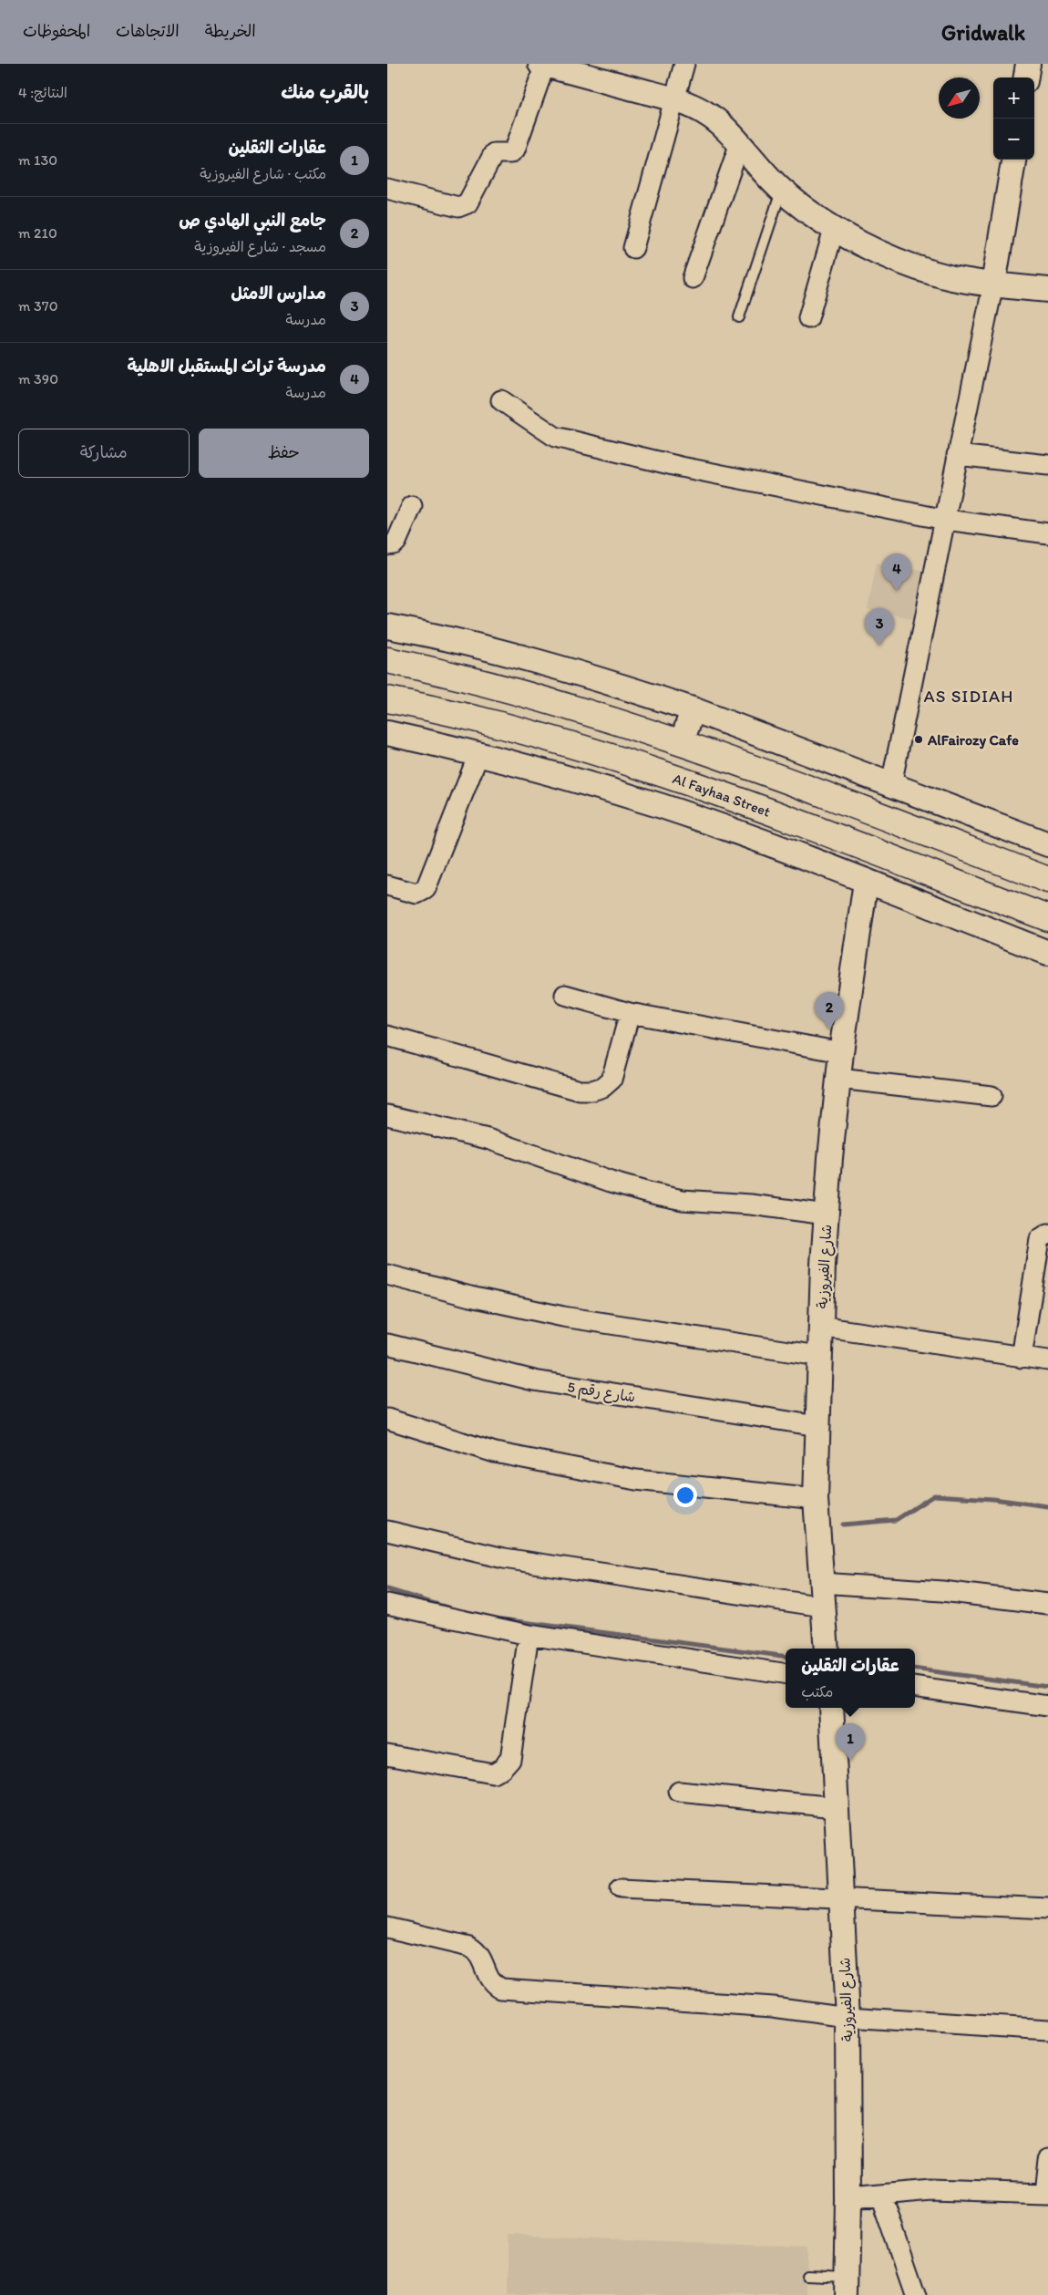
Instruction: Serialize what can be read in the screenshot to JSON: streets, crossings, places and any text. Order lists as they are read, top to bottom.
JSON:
{
  "streets": {
    "highway": ["Al Fayhaa Street"],
    "street": ["شارع الفيروزية", "شارع رقم 5"]
  },
  "crossings": [
    ["شارع الفيروزية", "شارع رقم 5"]
  ],
  "districts": ["AS SIDIAH"],
  "places": ["AlFairozy Cafe"],
  "north": "bottom left",
  "page": {
    "header": "Gridwalk",
    "nav": ["الخريطة", "الاتجاهات", "المحفوظات"],
    "heading": ["بالقرب منك", "النتائج: 4"],
    "map_buttons": ["+", "−"],
    "list": [
      {
        "mark": "1",
        "name": "عقارات الثقلين",
        "note": "مكتب · شارع الفيروزية",
        "value": "130 m"
      },
      {
        "mark": "2",
        "name": "جامع النبي الهادي ص",
        "note": "مسجد · شارع الفيروزية",
        "value": "210 m"
      },
      {
        "mark": "3",
        "name": "مدارس الامثل",
        "note": "مدرسة",
        "value": "370 m"
      },
      {
        "mark": "4",
        "name": "مدرسة تراث المستقبل الاهلية",
        "note": "مدرسة",
        "value": "390 m"
      }
    ],
    "buttons": ["حفظ", "مشاركة"],
    "pins": [
      "4",
      "3",
      "2",
      "1"
    ],
    "popup": ["عقارات الثقلين", "مكتب"]
  }
}
